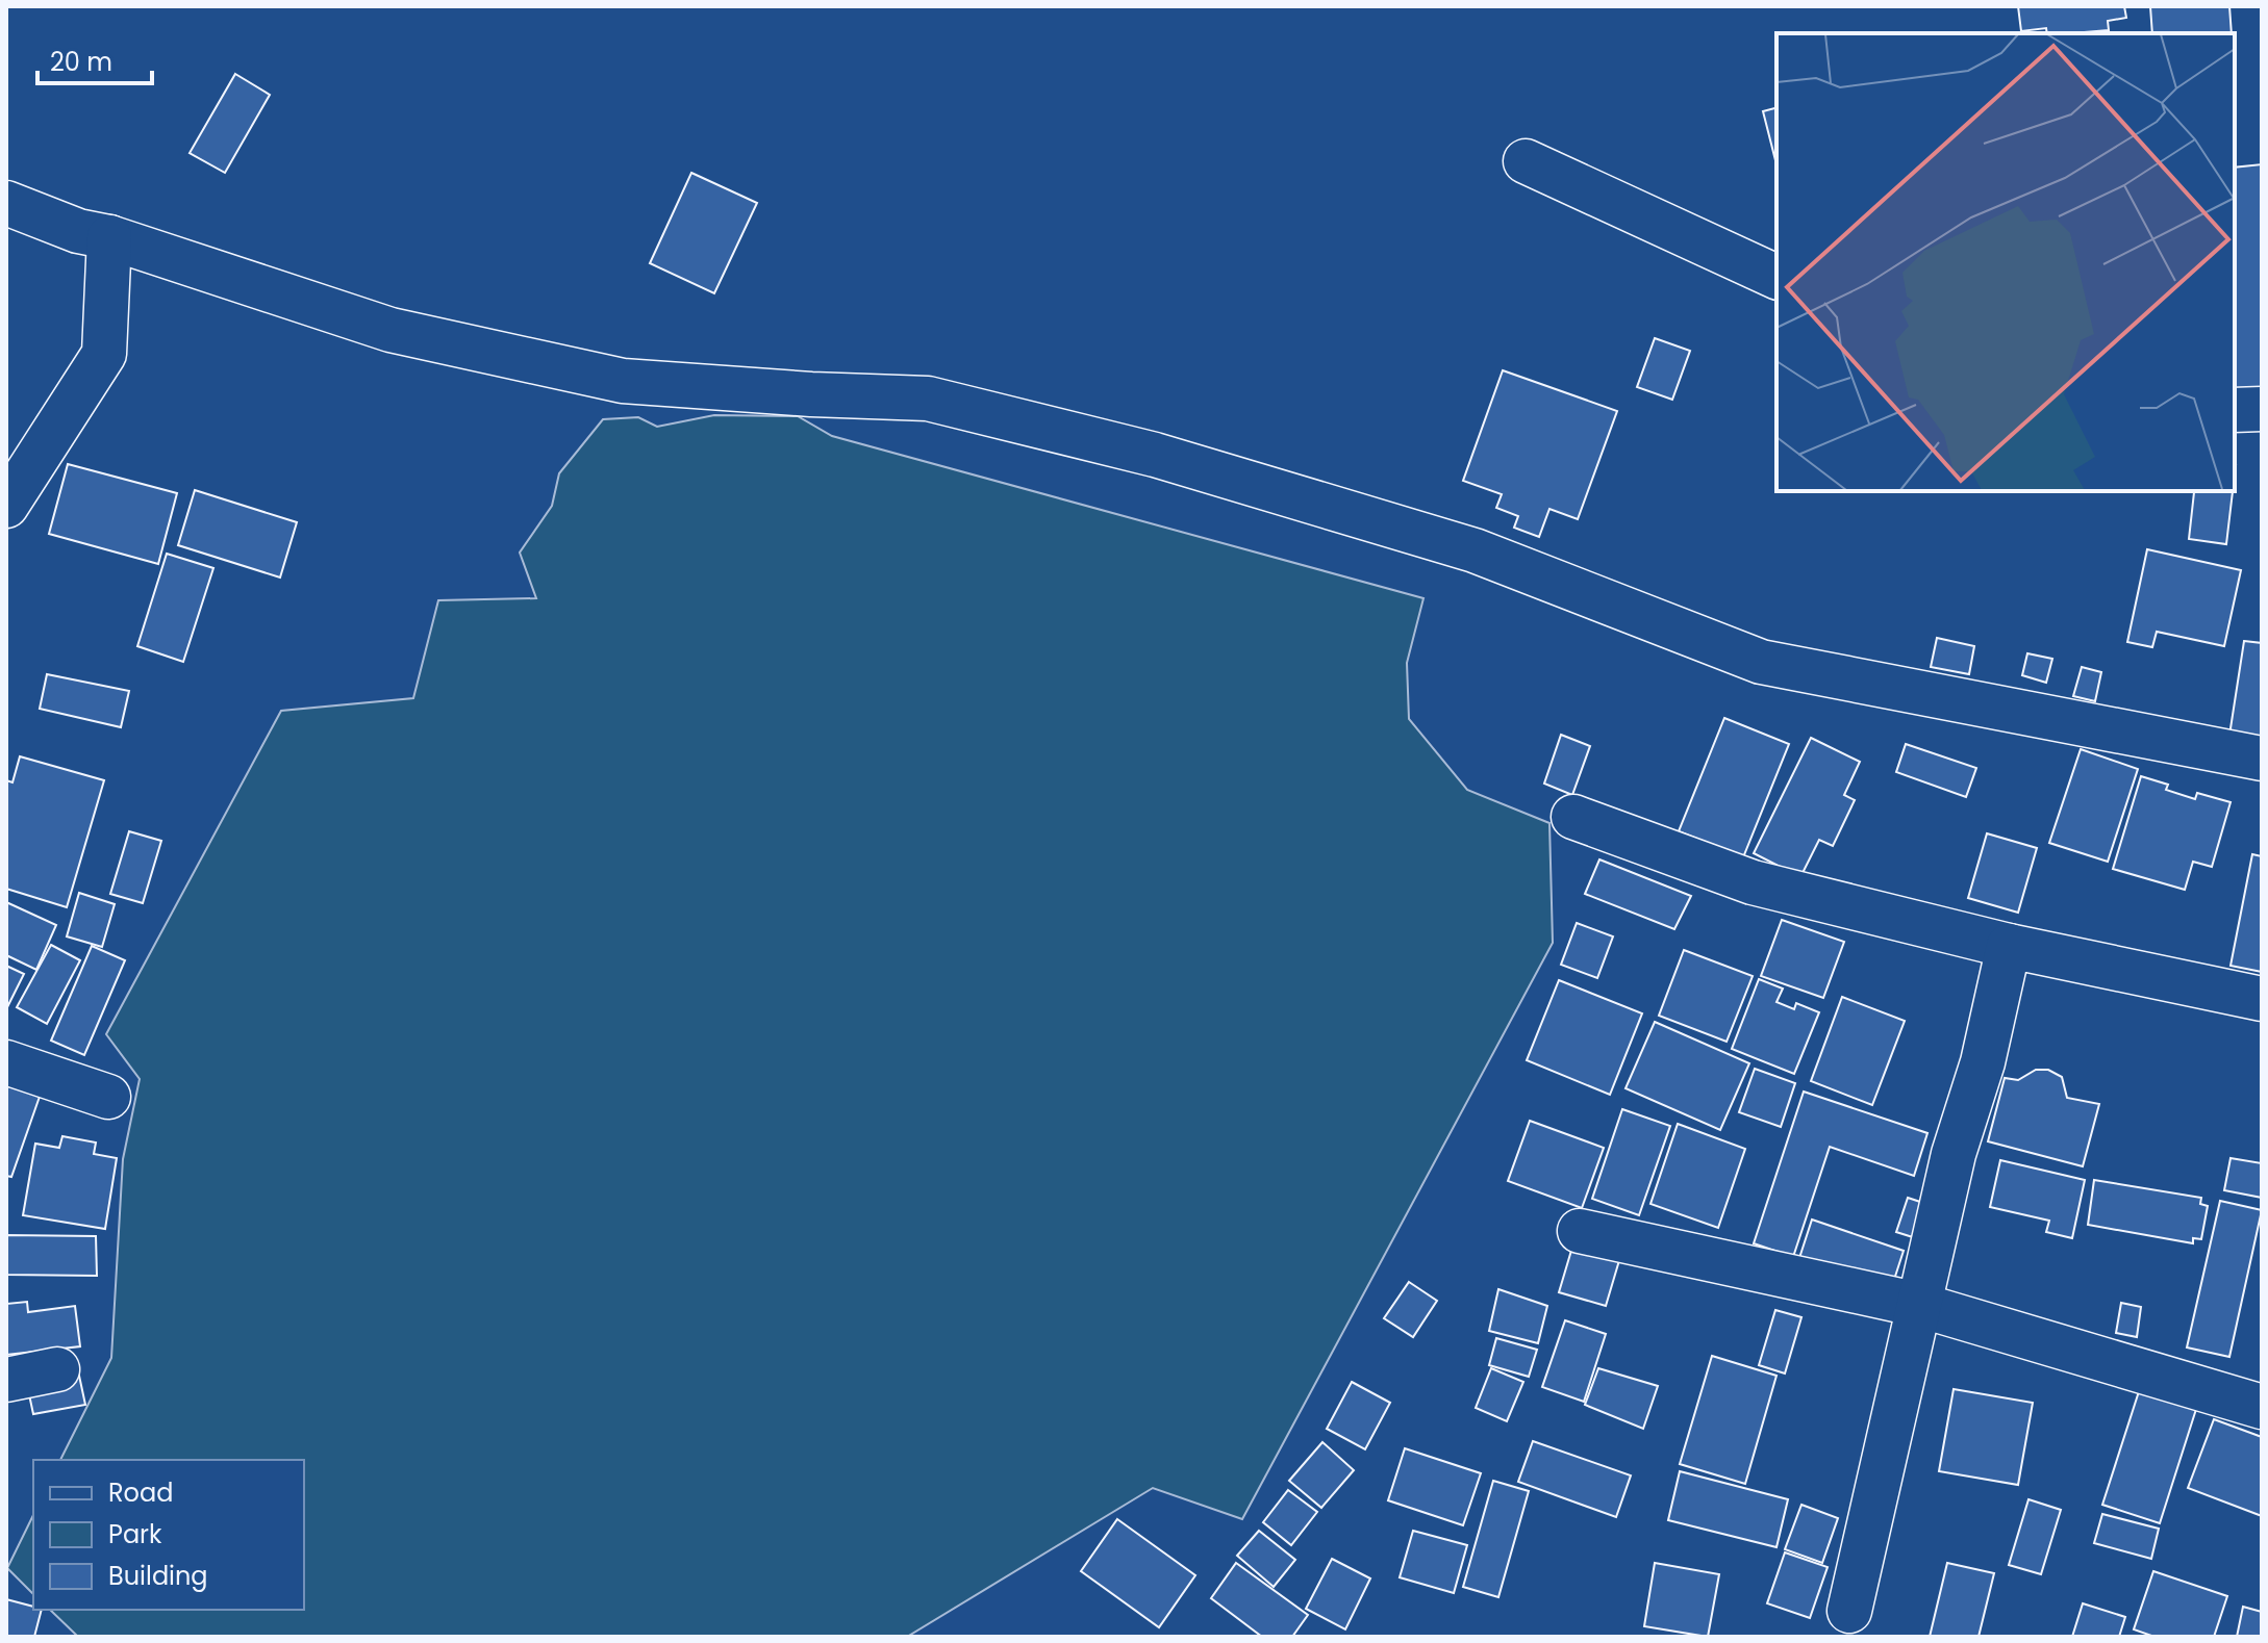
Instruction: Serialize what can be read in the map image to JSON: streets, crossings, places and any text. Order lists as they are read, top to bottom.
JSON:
{
  "legend": ["Road", "Park", "Building"],
  "scale_bar": "20 m"
}
